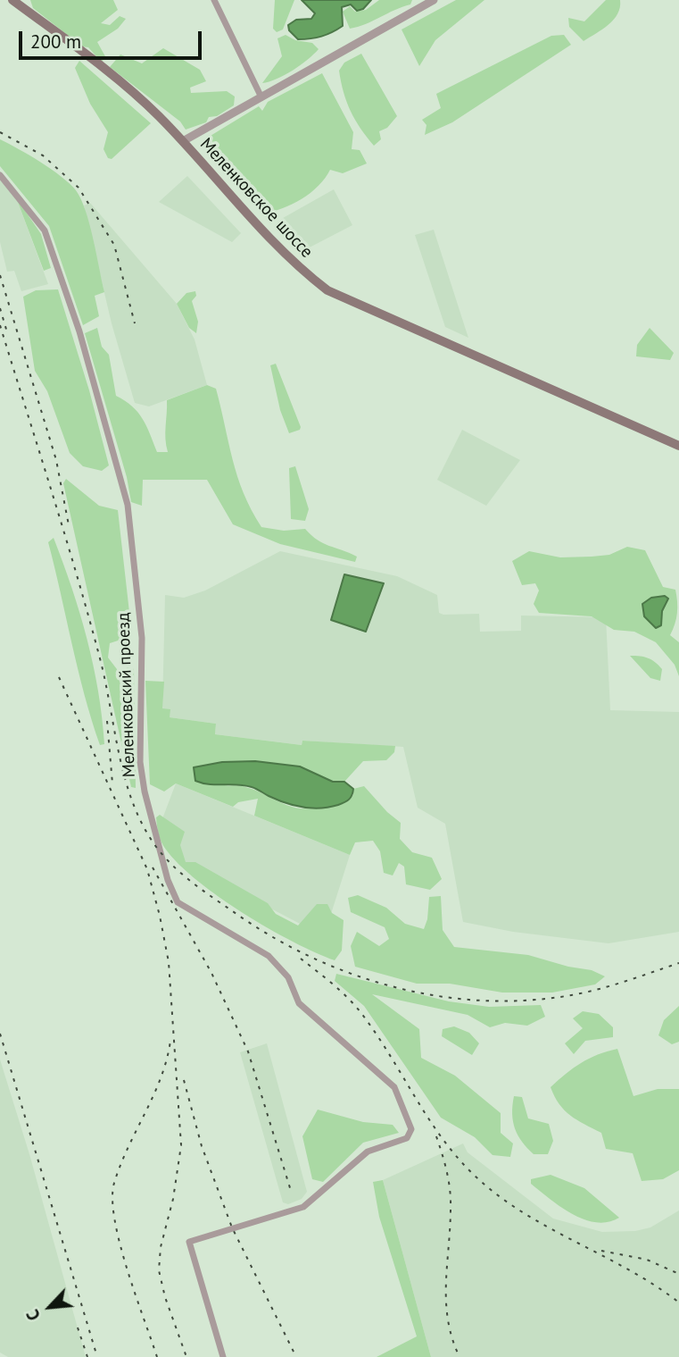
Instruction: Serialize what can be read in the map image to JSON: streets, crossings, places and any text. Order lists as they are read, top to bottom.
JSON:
{
  "streets": {
    "main road": ["Меленковское шоссе"],
    "street": ["Меленковский проезд"]
  },
  "scale_bar": "200 m",
  "north": "bottom left"
}
